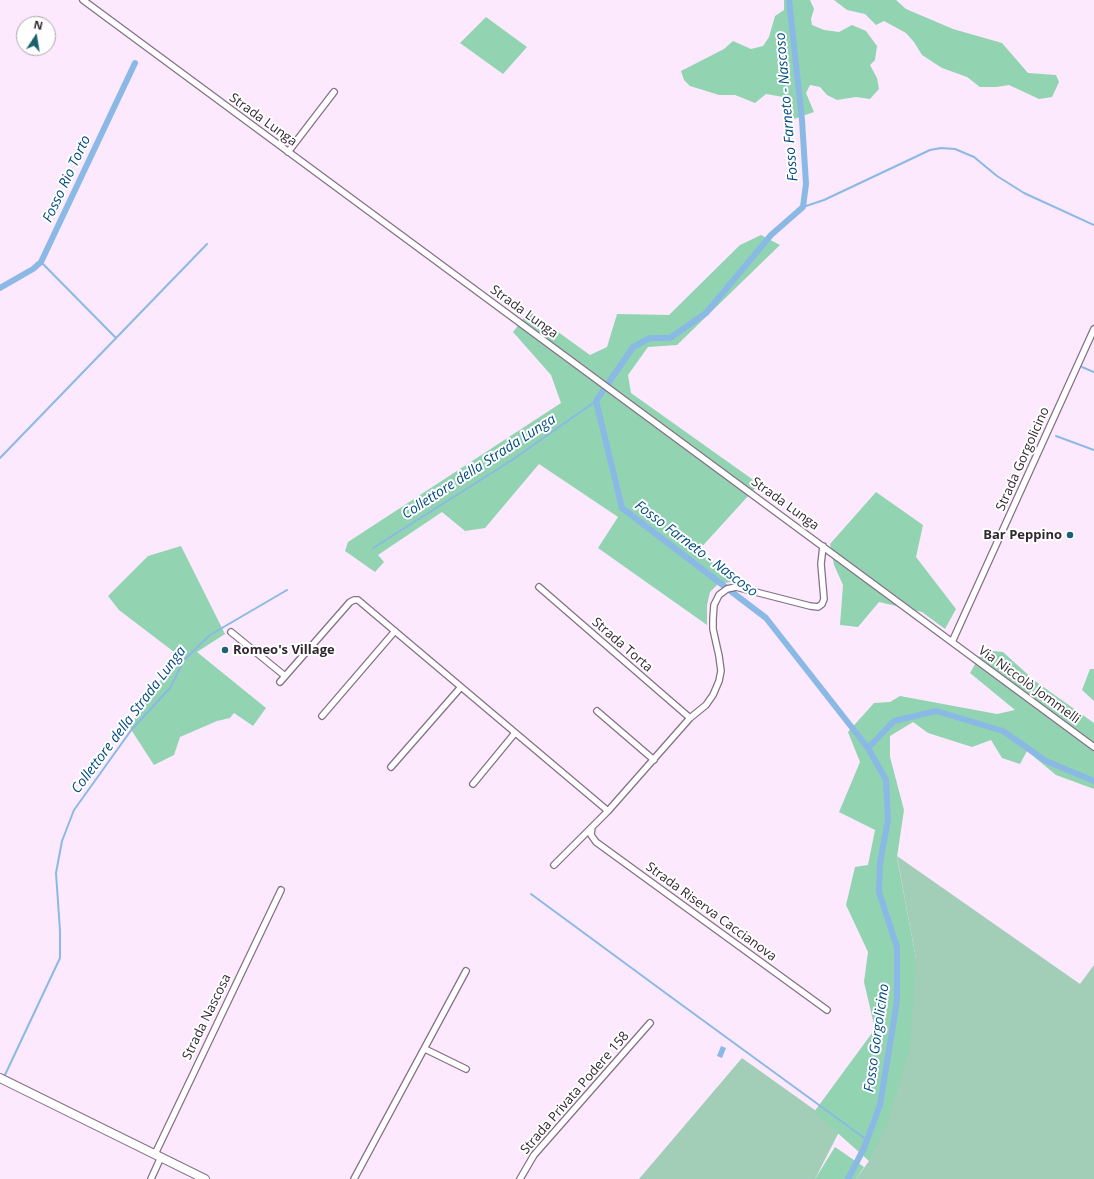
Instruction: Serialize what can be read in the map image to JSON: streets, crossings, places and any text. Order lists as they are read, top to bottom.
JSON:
{
  "streets": {
    "street": [
      "Strada Lunga",
      "Strada Gorgolicino",
      "Strada Torta",
      "Via Niccolò Jommelli",
      "Strada Riserva Caccianova",
      "Strada Nascosa",
      "Strada Privata Podere 158"
    ]
  },
  "crossings": [
    ["Strada Lunga", "Strada Gorgolicino"],
    ["Strada Lunga", "Via Niccolò Jommelli"],
    ["Strada Gorgolicino", "Via Niccolò Jommelli"]
  ],
  "water": [
    "Fosso Farneto - Nascoso",
    "Fosso Rio Torto",
    "Collettore della Strada Lunga",
    "Fosso Gorgolicino"
  ],
  "places": ["Bar Peppino", "Romeo's Village"],
  "north": "top"
}
